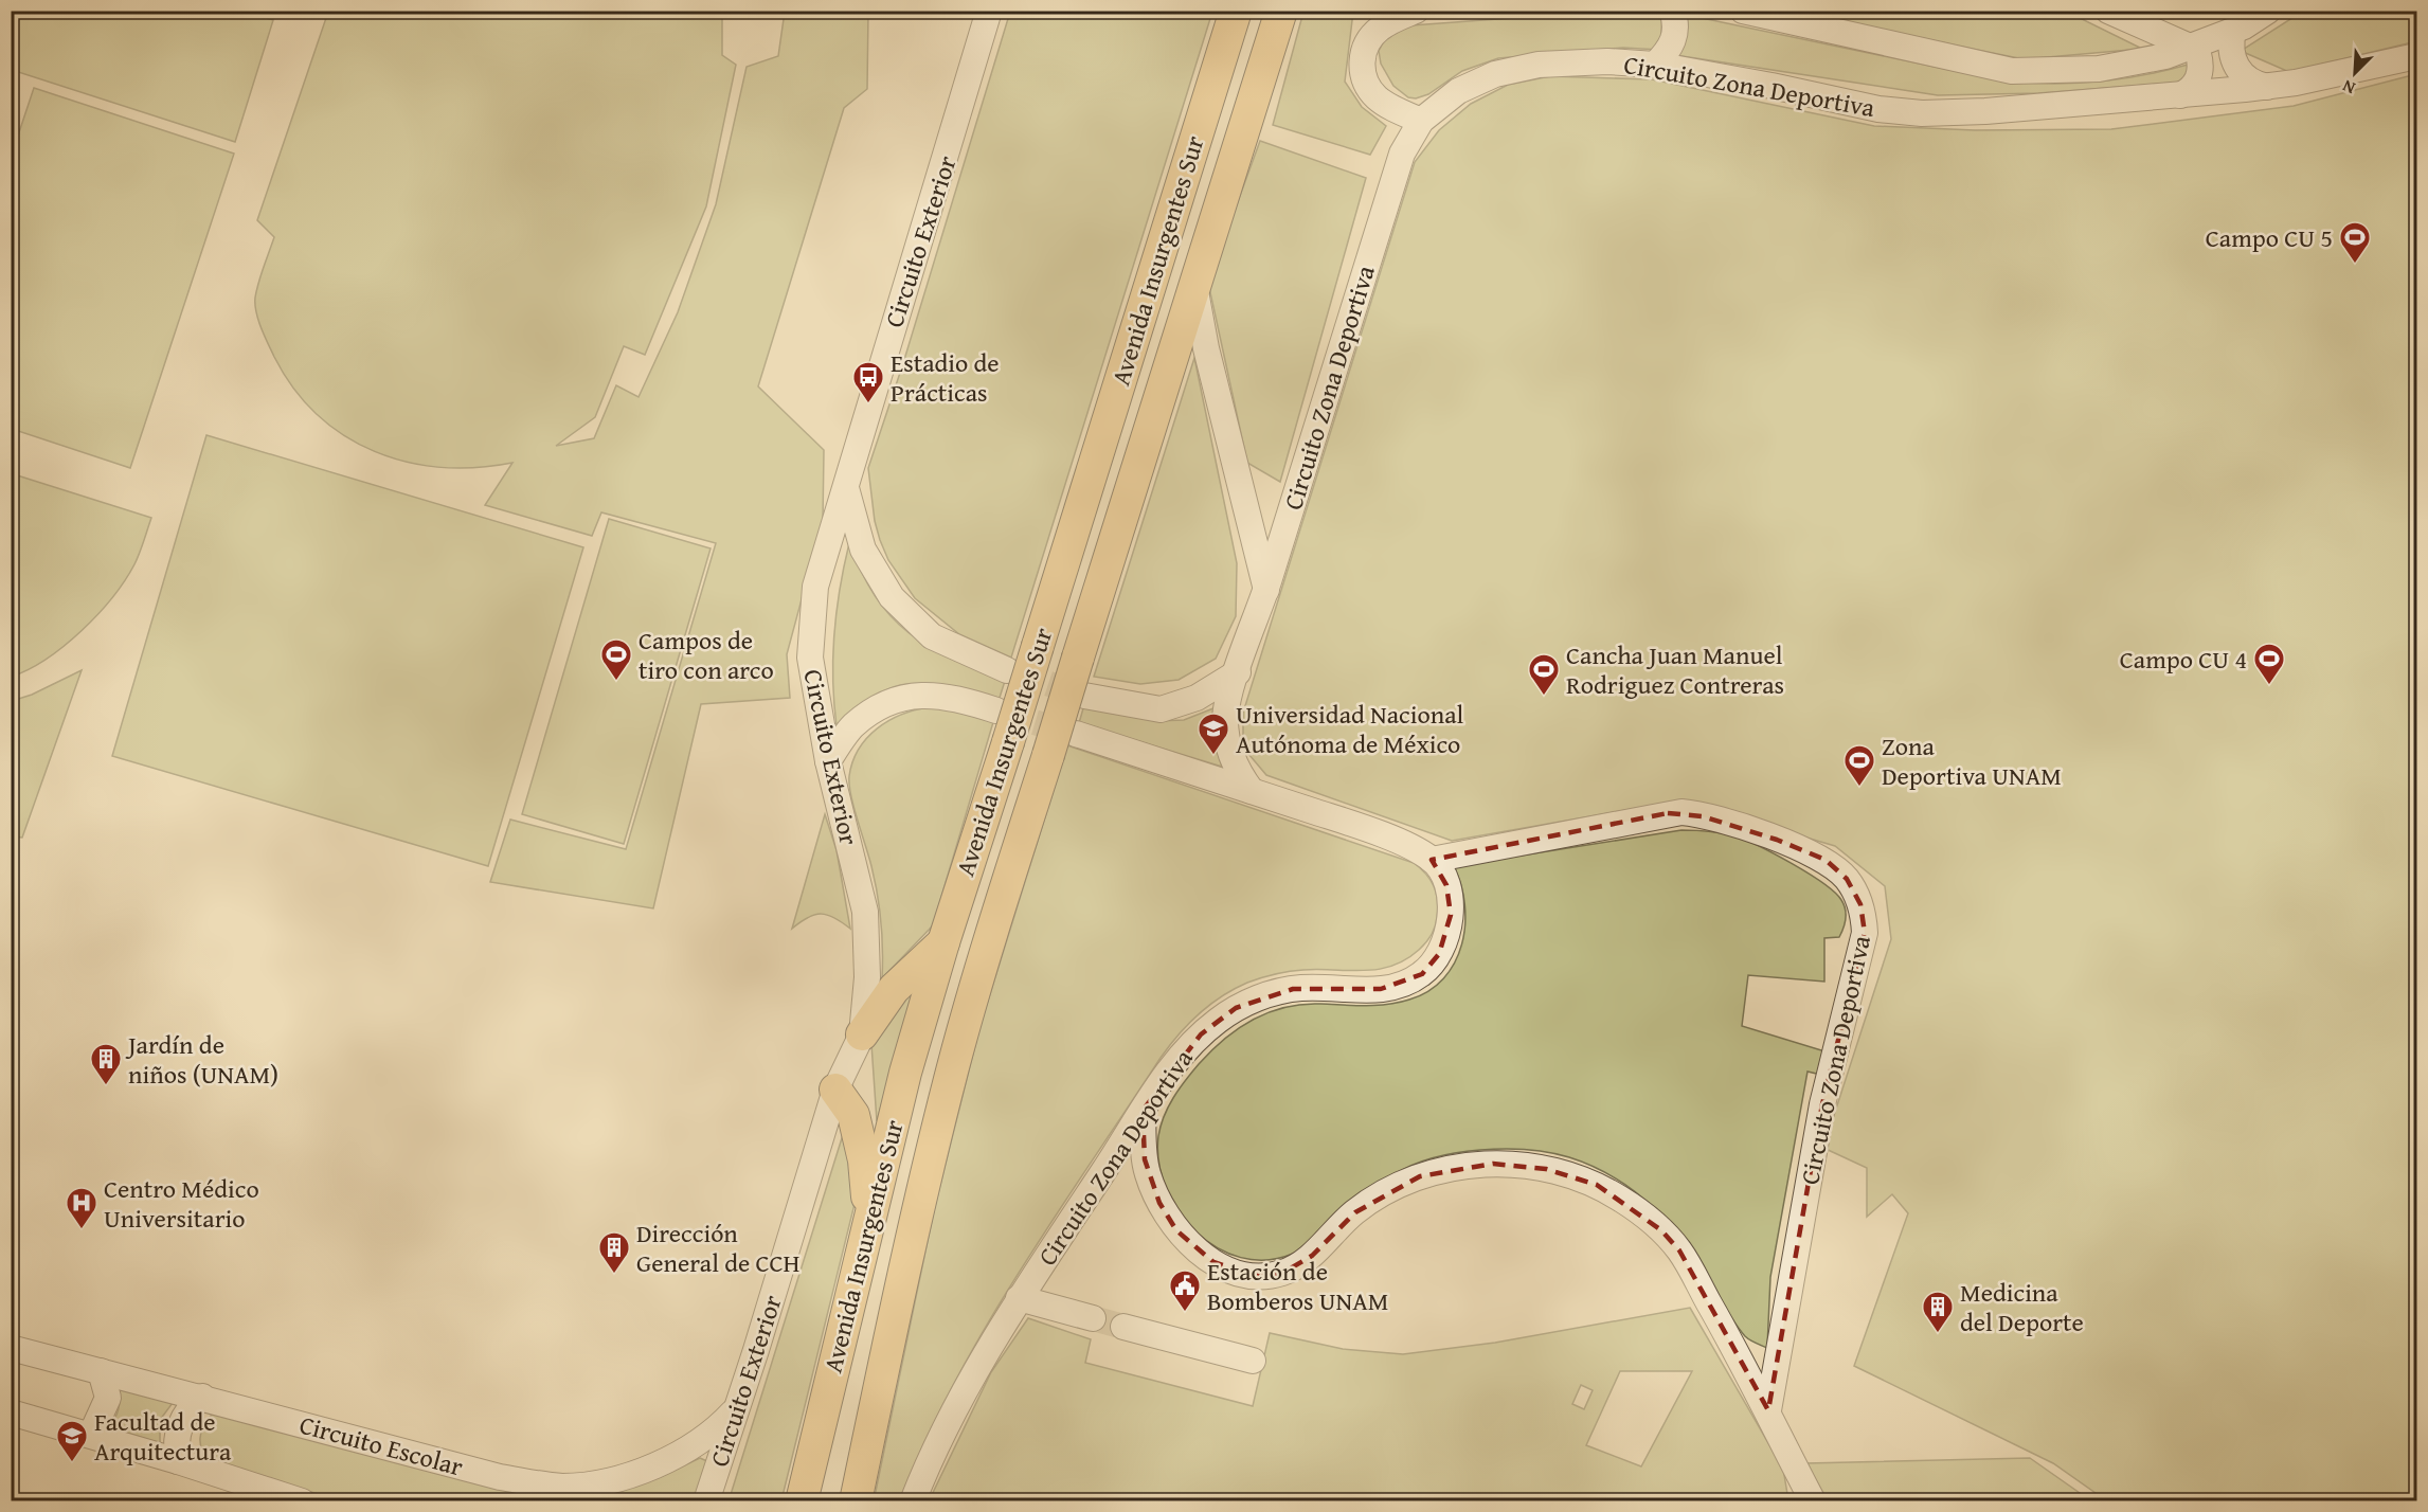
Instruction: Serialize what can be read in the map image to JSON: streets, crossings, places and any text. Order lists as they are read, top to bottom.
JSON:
{
  "streets": {
    "main road": ["Avenida Insurgentes Sur"],
    "street": ["Circuito Zona Deportiva", "Circuito Exterior", "Circuito Escolar"]
  },
  "crossings": [
    ["Circuito Exterior", "Circuito Escolar"]
  ],
  "places": {
    "sports": [
      "Campo CU 5",
      "Campos de tiro con arco",
      "Campo CU 4",
      "Cancha Juan Manuel Rodriguez Contreras",
      "Zona Deportiva UNAM"
    ],
    "bus stop": ["Estadio de Prácticas"],
    "school or university": ["Universidad Nacional Autónoma de México", "Facultad de Arquitectura"],
    "building": ["Jardín de niños (UNAM)", "Dirección General de CCH", "Medicina del Deporte"],
    "hospital": ["Centro Médico Universitario"],
    "public building": ["Estación de Bomberos UNAM"]
  },
  "north": "bottom left"
}
